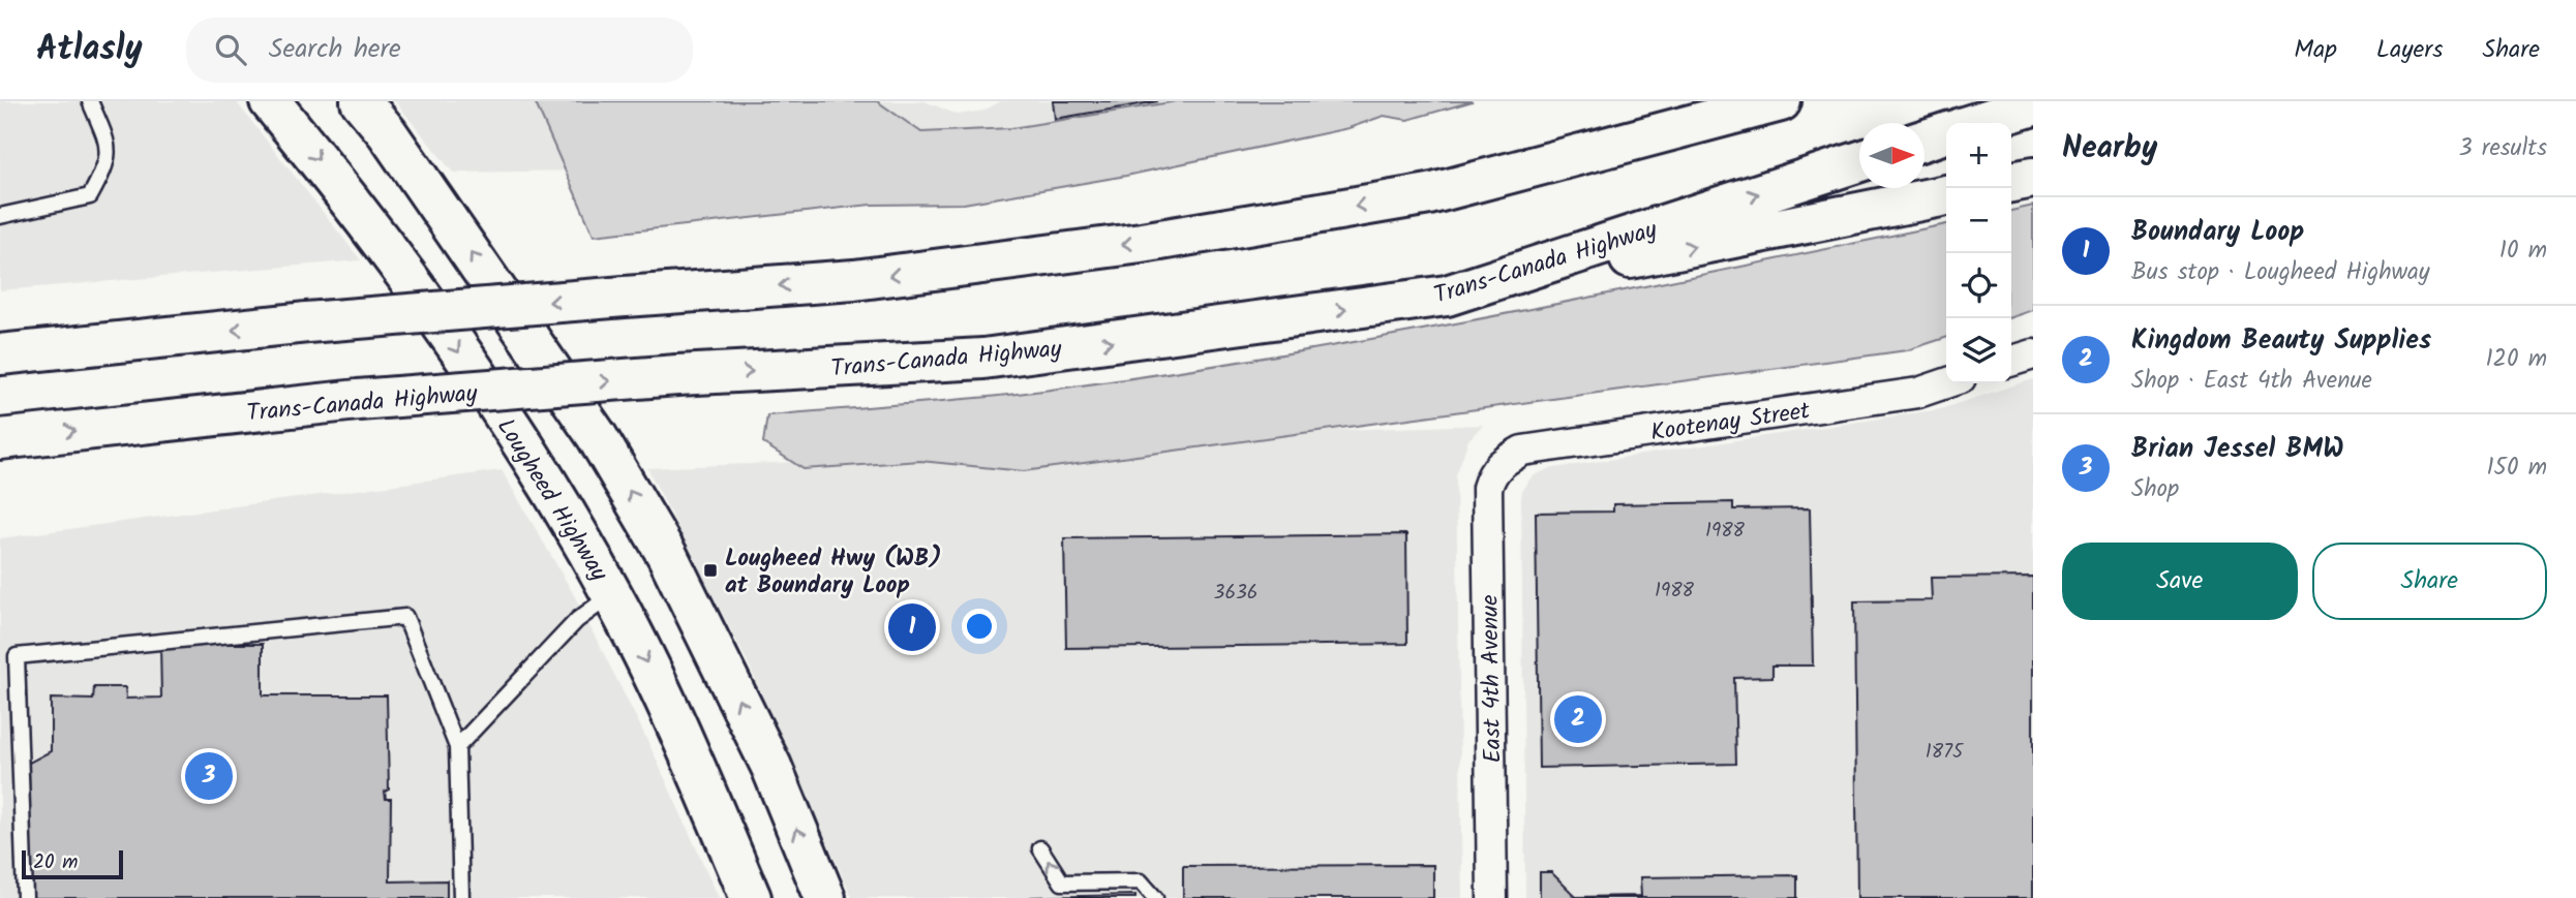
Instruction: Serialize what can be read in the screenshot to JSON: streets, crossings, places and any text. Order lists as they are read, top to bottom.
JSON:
{
  "streets": {
    "main road": ["Trans-Canada Highway", "Lougheed Highway"],
    "street": ["Kootenay Street", "East 4th Avenue"]
  },
  "crossings": [
    ["Kootenay Street", "East 4th Avenue"]
  ],
  "places": {
    "transit": ["Lougheed Hwy (WB) at Boundary Loop"]
  },
  "house_numbers": [
    "1988",
    "1988",
    "3636",
    "1875"
  ],
  "scale_bar": "20 m",
  "north": "right",
  "page": {
    "header": "Atlasly",
    "search": "Search here",
    "nav": ["Map", "Layers", "Share"],
    "heading": ["Nearby", "3 results"],
    "map_buttons": ["+", "−"],
    "list": [
      {
        "mark": "1",
        "name": "Boundary Loop",
        "note": "Bus stop · Lougheed Highway",
        "value": "10 m"
      },
      {
        "mark": "2",
        "name": "Kingdom Beauty Supplies",
        "note": "Shop · East 4th Avenue",
        "value": "120 m"
      },
      {
        "mark": "3",
        "name": "Brian Jessel BMW",
        "note": "Shop",
        "value": "150 m"
      }
    ],
    "buttons": ["Save", "Share"],
    "pins": ["1", "2", "3"],
    "scale": "20 m"
  }
}
